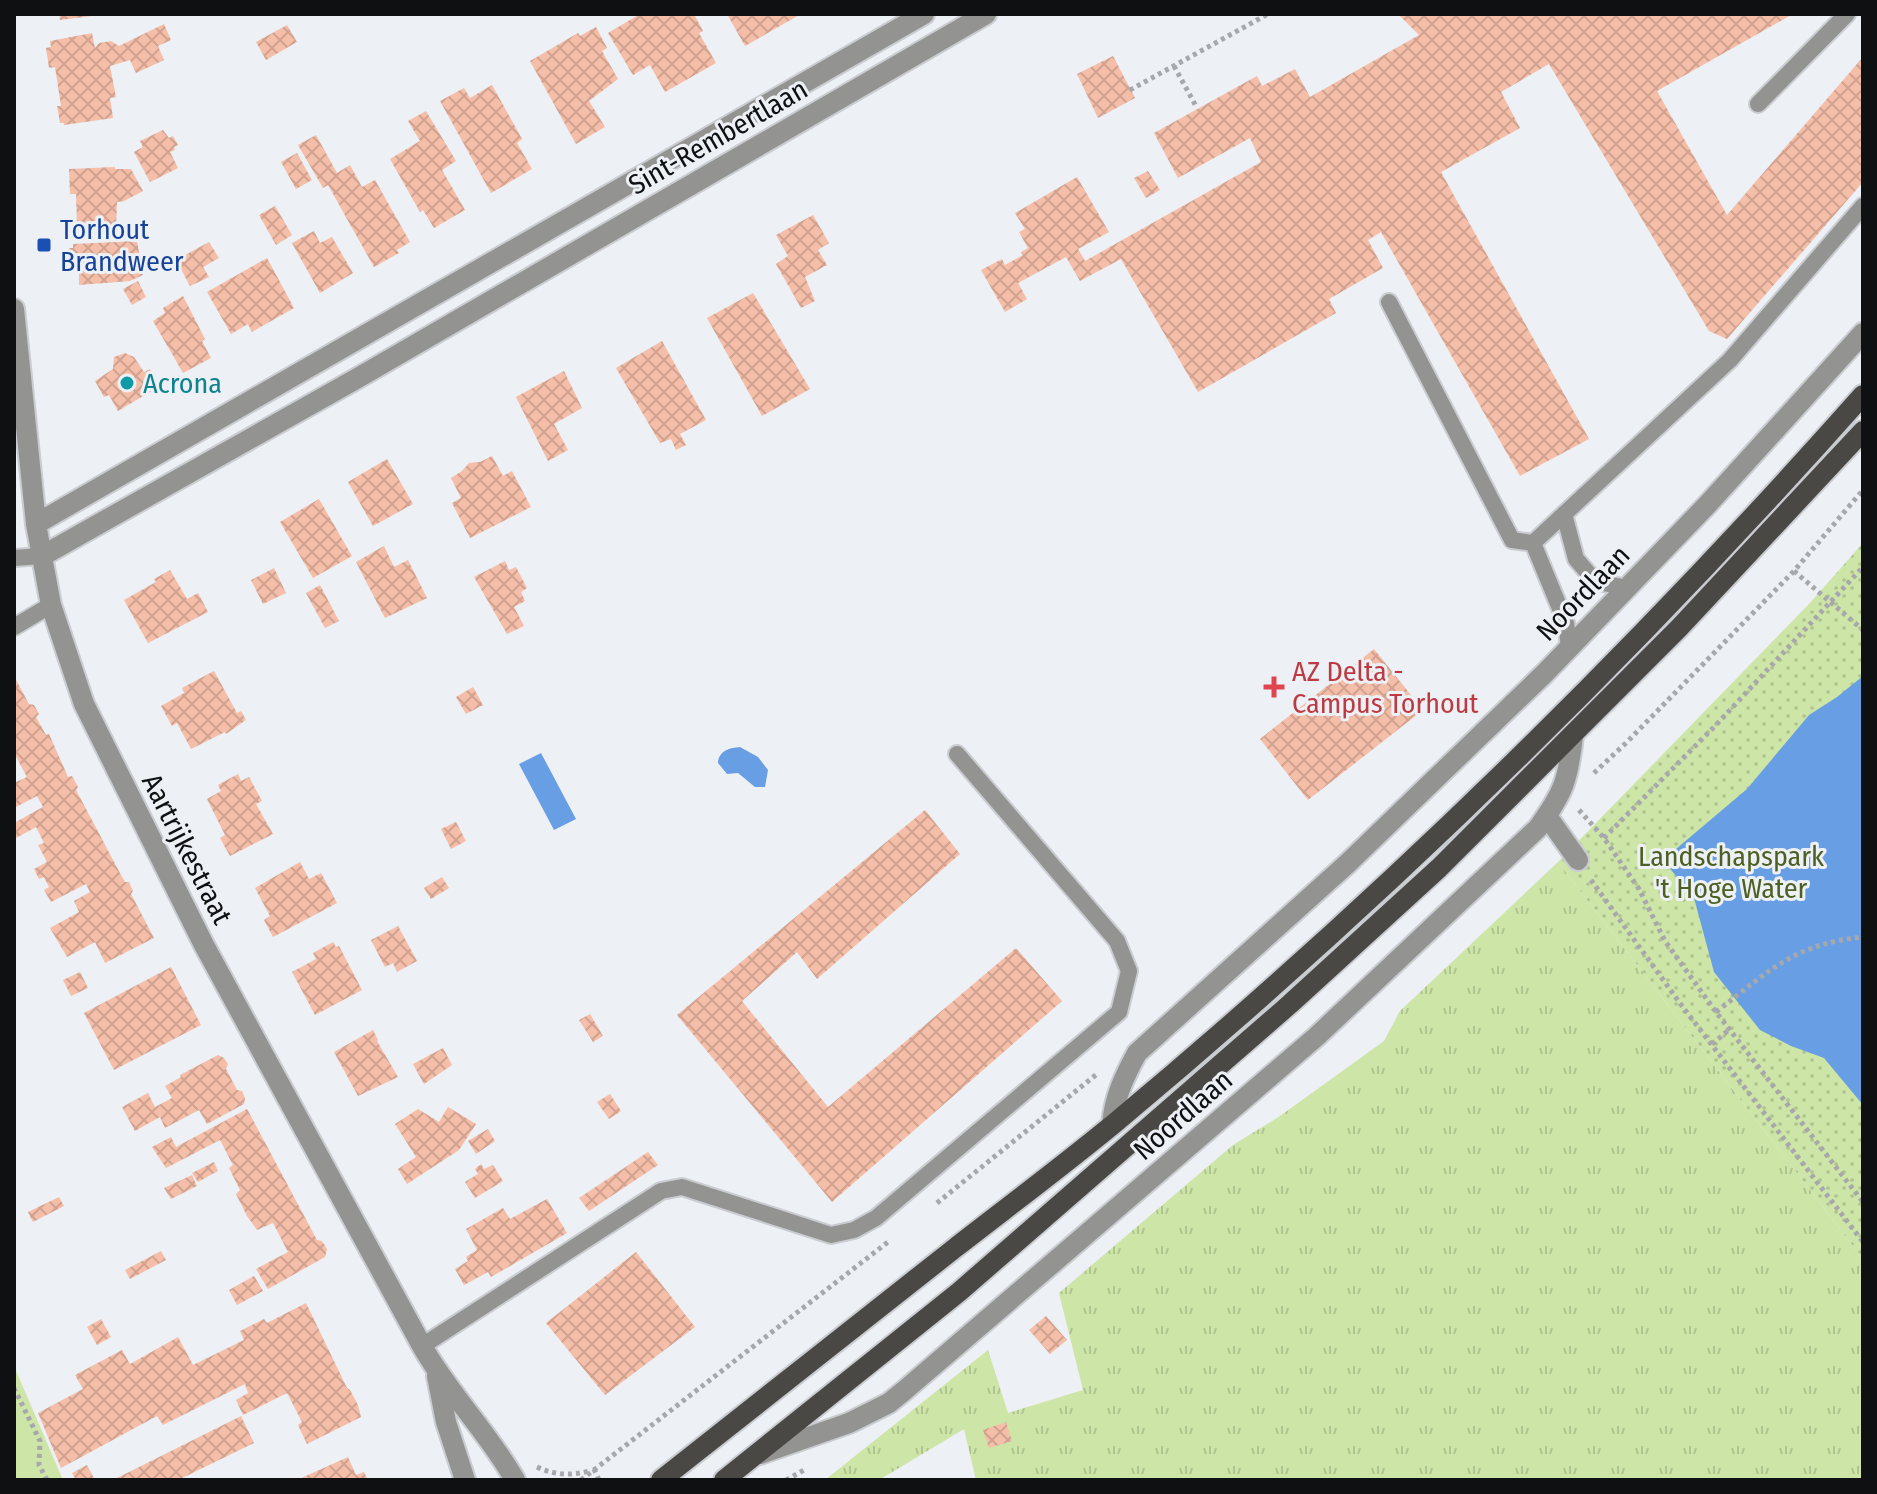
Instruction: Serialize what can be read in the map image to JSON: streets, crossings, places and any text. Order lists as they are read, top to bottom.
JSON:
{
  "streets": {
    "main road": ["Noordlaan"],
    "street": ["Sint-Rembertlaan", "Aartrijkestraat"]
  },
  "crossings": [
    ["Sint-Rembertlaan", "Aartrijkestraat"]
  ],
  "parks": ["Landschapspark 't Hoge Water"],
  "places": {
    "transit": ["Torhout Brandweer"],
    "other": ["Acrona"],
    "health": ["AZ Delta - Campus Torhout"]
  }
}
